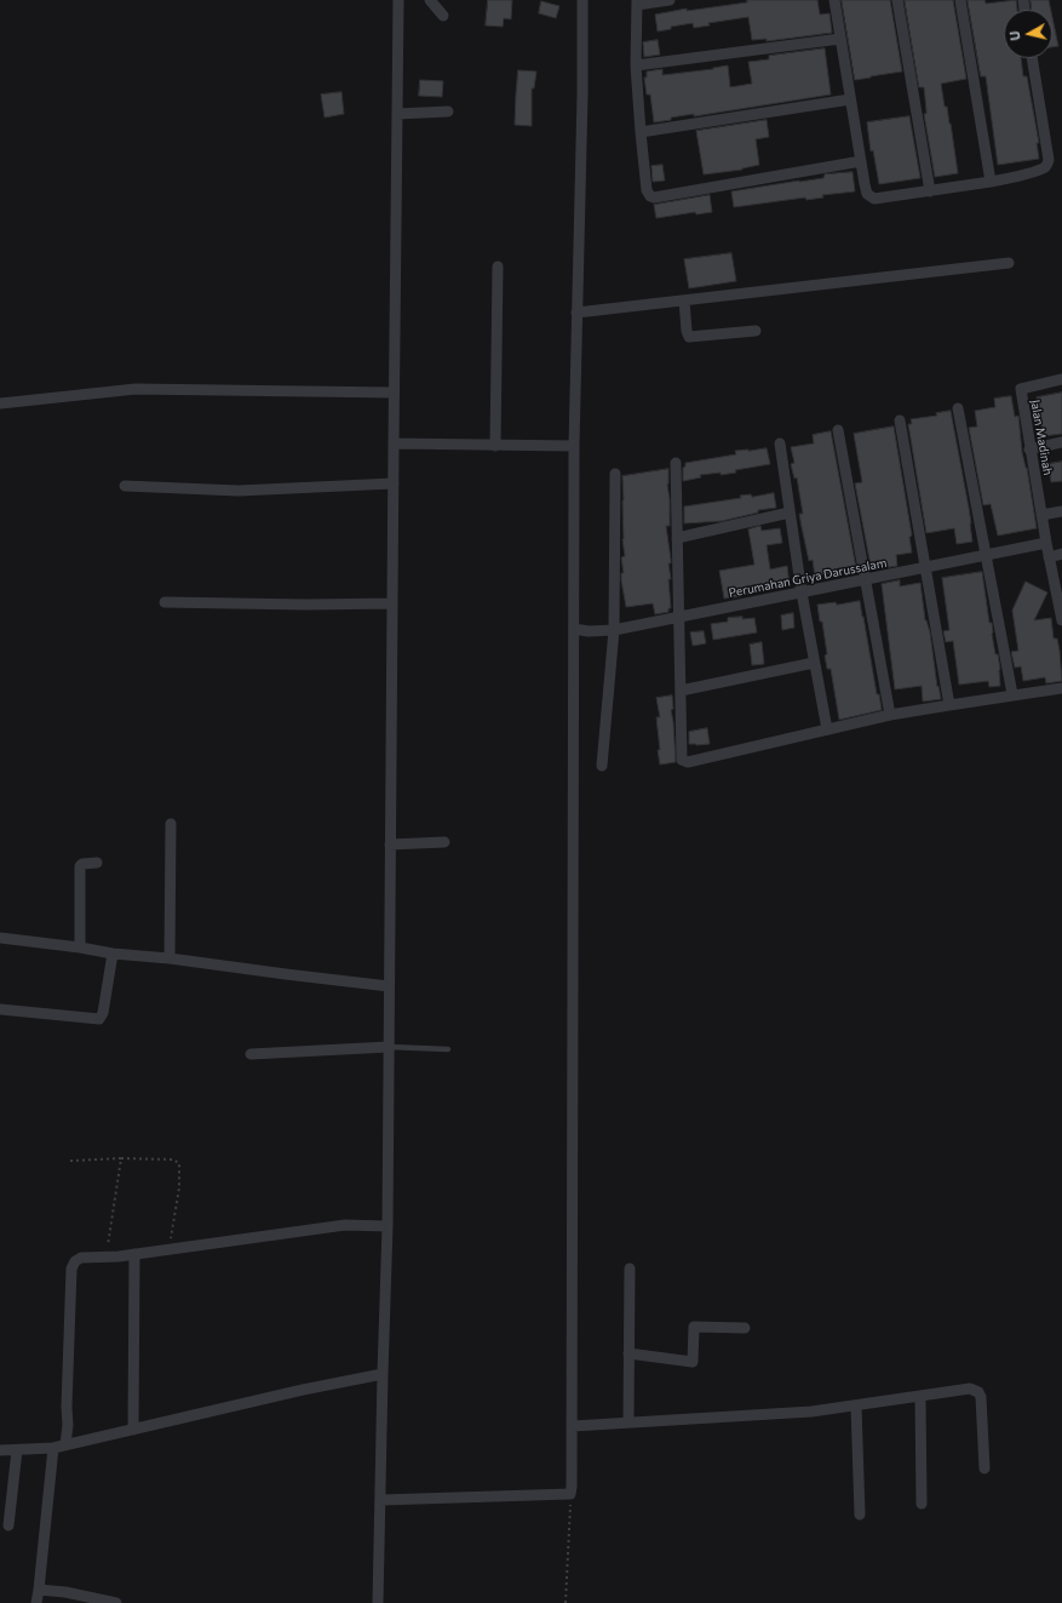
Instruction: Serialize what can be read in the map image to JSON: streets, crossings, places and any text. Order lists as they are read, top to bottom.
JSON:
{
  "streets": {
    "street": ["Jalan Madinah", "Perumahan Griya Darussalam"]
  },
  "crossings": [
    ["Jalan Madinah", "Perumahan Griya Darussalam"]
  ],
  "north": "left"
}
